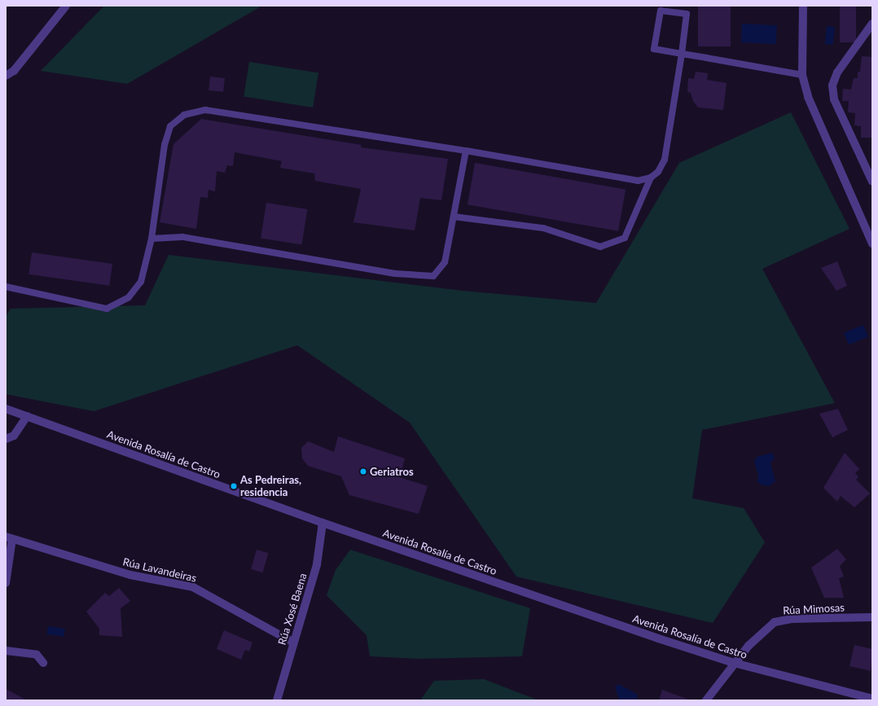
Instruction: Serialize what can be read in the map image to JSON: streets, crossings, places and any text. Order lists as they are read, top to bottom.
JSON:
{
  "streets": {
    "street": [
      "Avenida Rosalía de Castro",
      "Rúa Lavandeiras",
      "Rúa Xosé Baena",
      "Rúa Mimosas"
    ]
  },
  "crossings": [
    ["Avenida Rosalía de Castro", "Rúa Xosé Baena"],
    ["Avenida Rosalía de Castro", "Rúa Mimosas"],
    ["Rúa Lavandeiras", "Rúa Xosé Baena"]
  ],
  "places": ["Geriatros", "As Pedreiras, residencia"]
}
